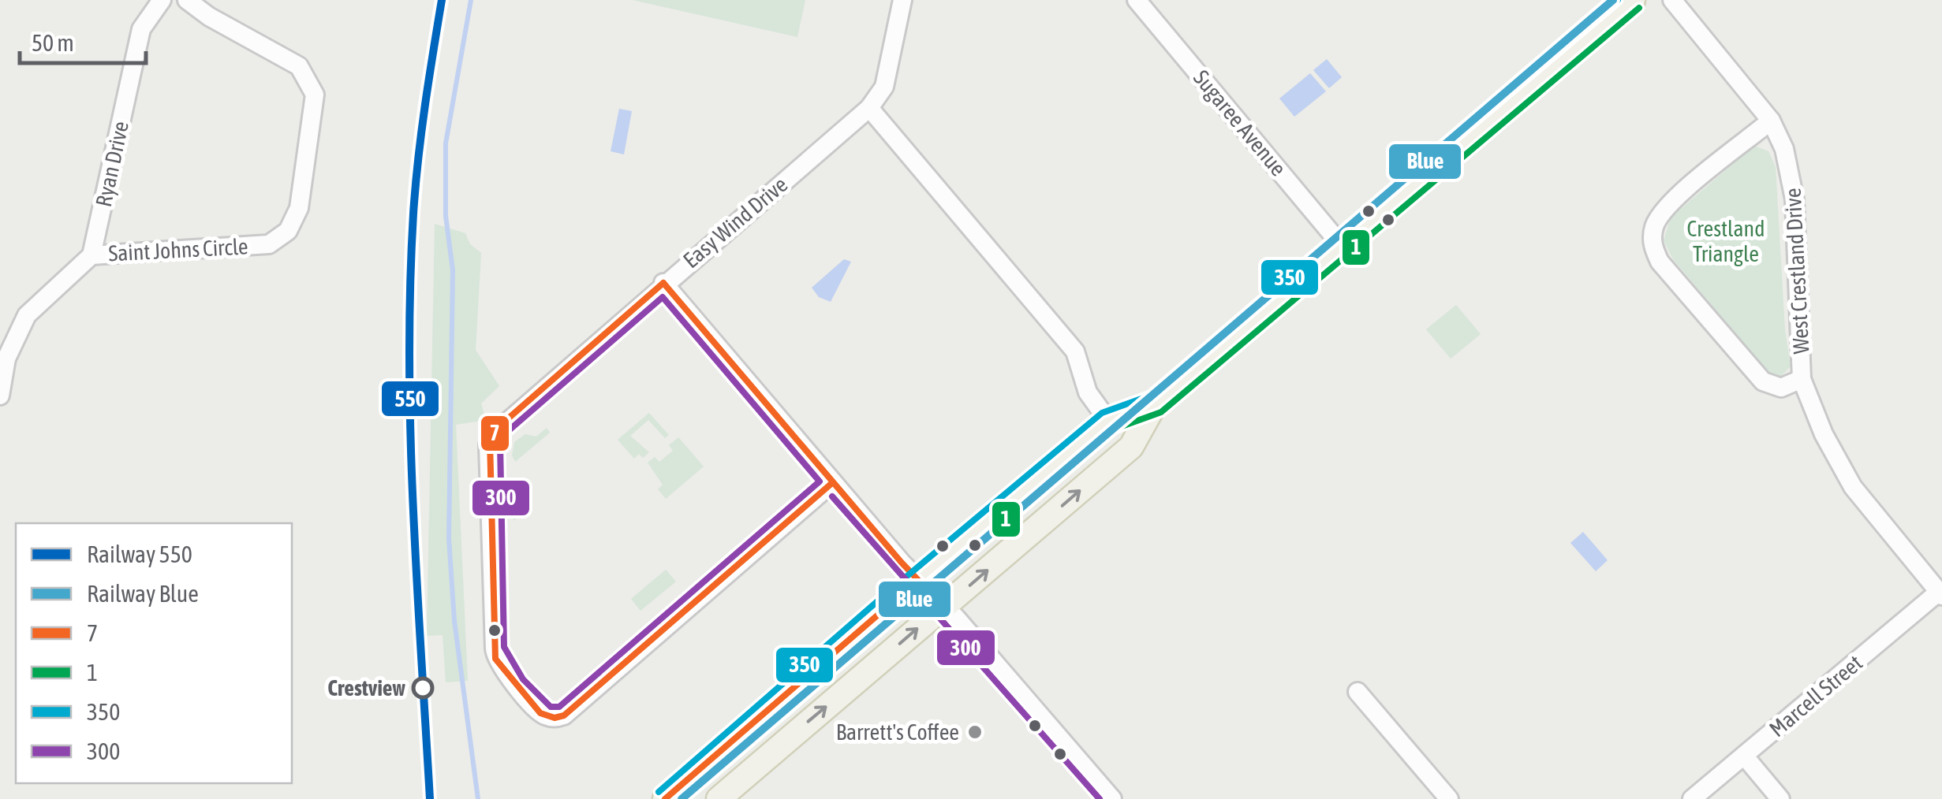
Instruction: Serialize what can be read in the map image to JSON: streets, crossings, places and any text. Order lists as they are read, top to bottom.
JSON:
{
  "streets": {
    "street": [
      "Sugaree Avenue",
      "Ryan Drive",
      "Easy Wind Drive",
      "Saint Johns Circle",
      "West Crestland Drive",
      "Marcell Street"
    ]
  },
  "crossings": [
    ["Ryan Drive", "Saint Johns Circle"],
    ["West Crestland Drive", "Marcell Street"]
  ],
  "parks": ["Crestland Triangle"],
  "places": ["Crestview", "Barrett's Coffee"],
  "lines": [
    "rail line 550",
    "rail line Blue",
    "transit line 350",
    "transit line 1",
    "transit line 7",
    "transit line 300"
  ],
  "legend": [
    "Railway 550",
    "Railway Blue",
    "7",
    "1",
    "350",
    "300"
  ],
  "scale_bar": "50 m"
}
